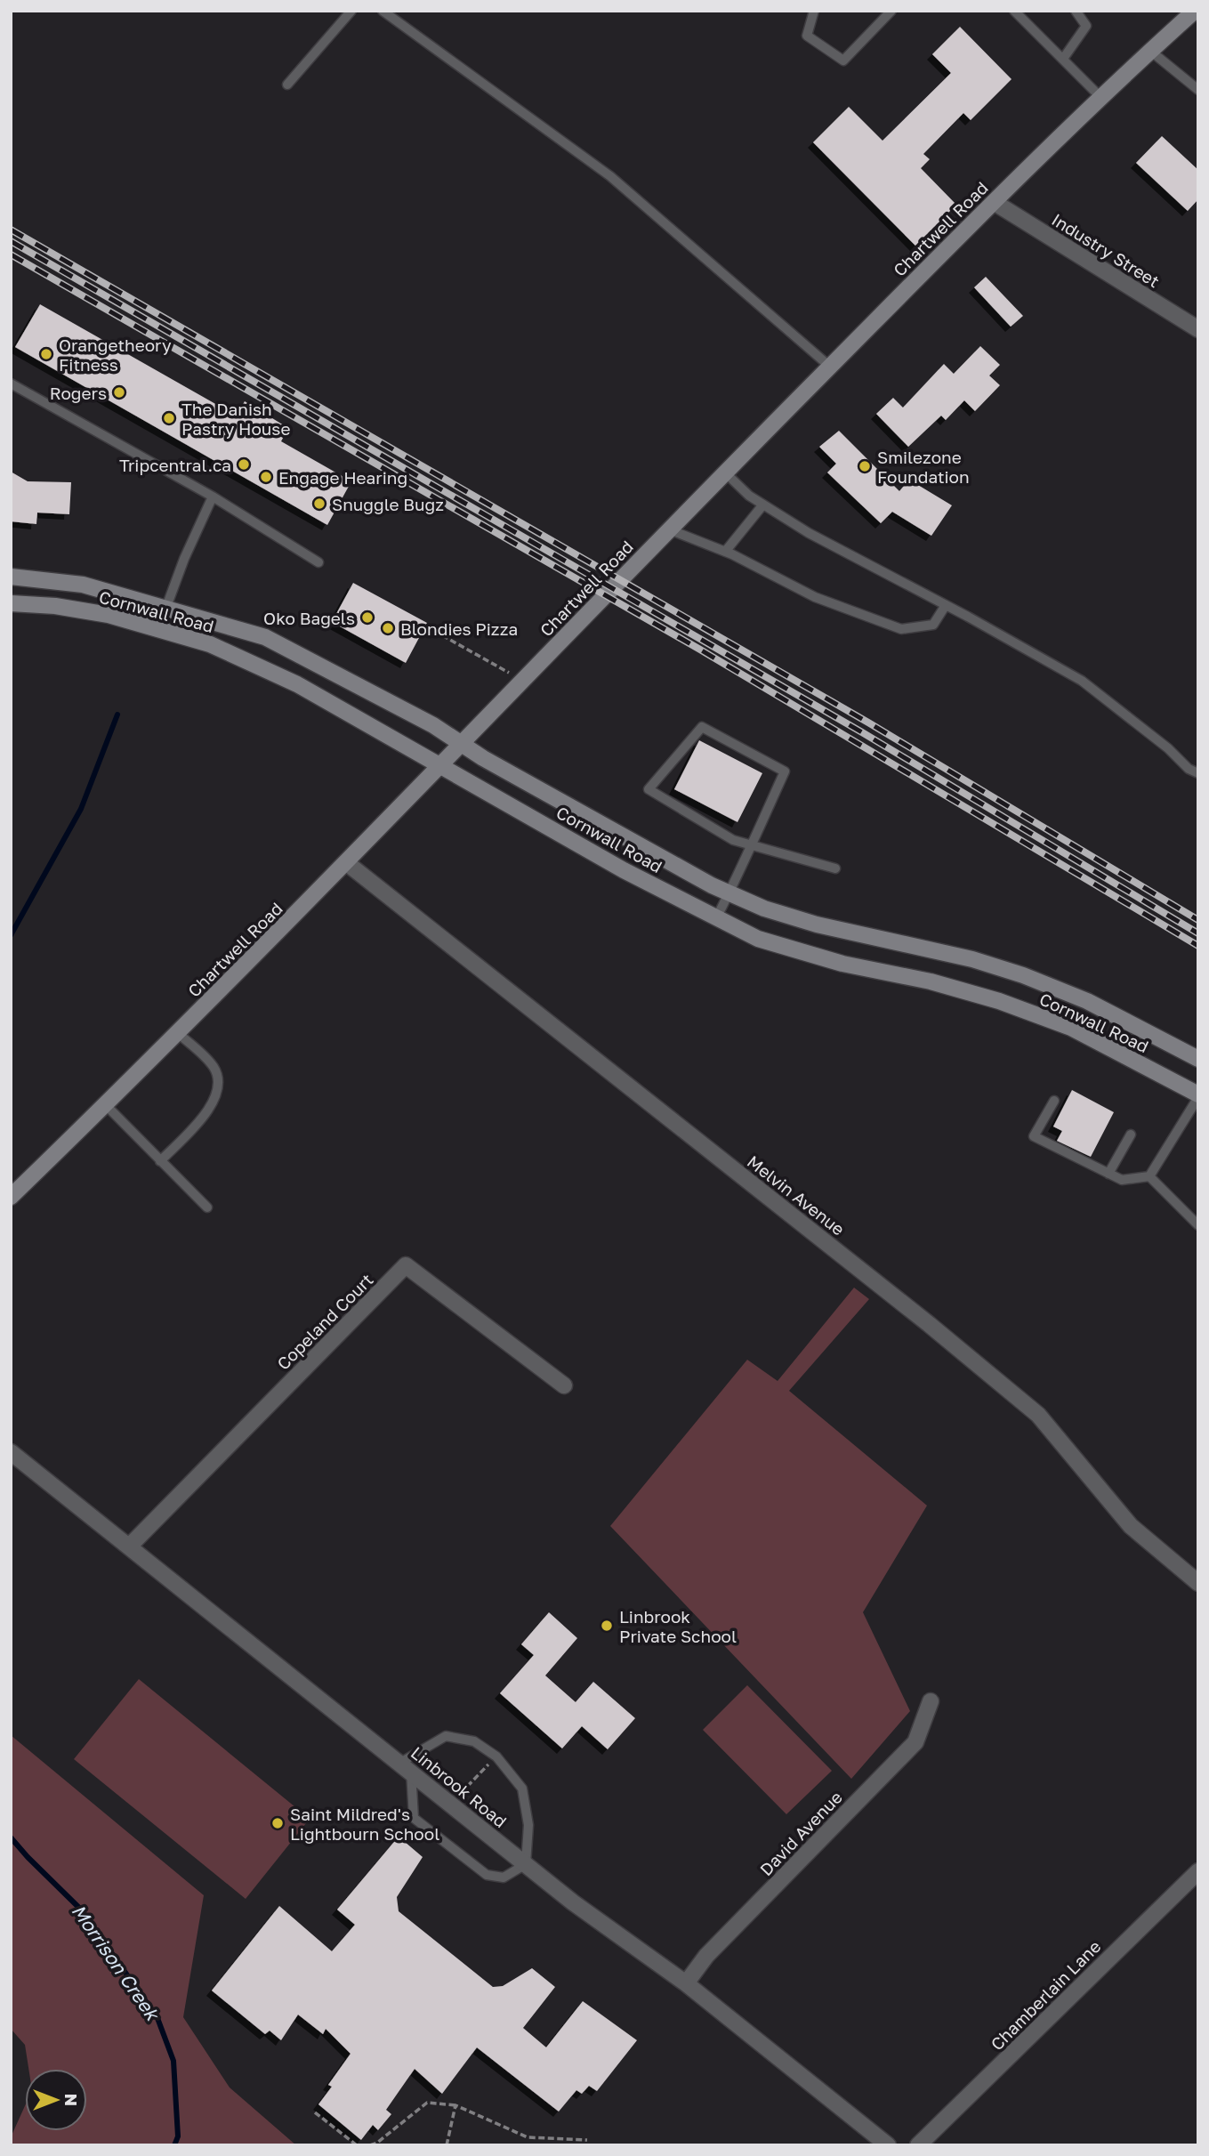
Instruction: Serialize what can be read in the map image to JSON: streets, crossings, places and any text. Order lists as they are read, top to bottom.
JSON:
{
  "streets": {
    "main road": ["Chartwell Road", "Cornwall Road"],
    "street": [
      "Industry Street",
      "Melvin Avenue",
      "Copeland Court",
      "Linbrook Road",
      "David Avenue",
      "Chamberlain Lane"
    ]
  },
  "crossings": [
    ["Chartwell Road", "Industry Street"],
    ["Chartwell Road", "Cornwall Road"],
    ["Chartwell Road", "Melvin Avenue"],
    ["Copeland Court", "Linbrook Road"],
    ["Linbrook Road", "David Avenue"]
  ],
  "water": ["Morrison Creek"],
  "places": [
    "Orangetheory Fitness",
    "Rogers",
    "The Danish Pastry House",
    "Tripcentral.ca",
    "Smilezone Foundation",
    "Engage Hearing",
    "Snuggle Bugz",
    "Oko Bagels",
    "Blondies Pizza",
    "Linbrook Private School",
    "Saint Mildred's Lightbourn School"
  ],
  "north": "right"
}
